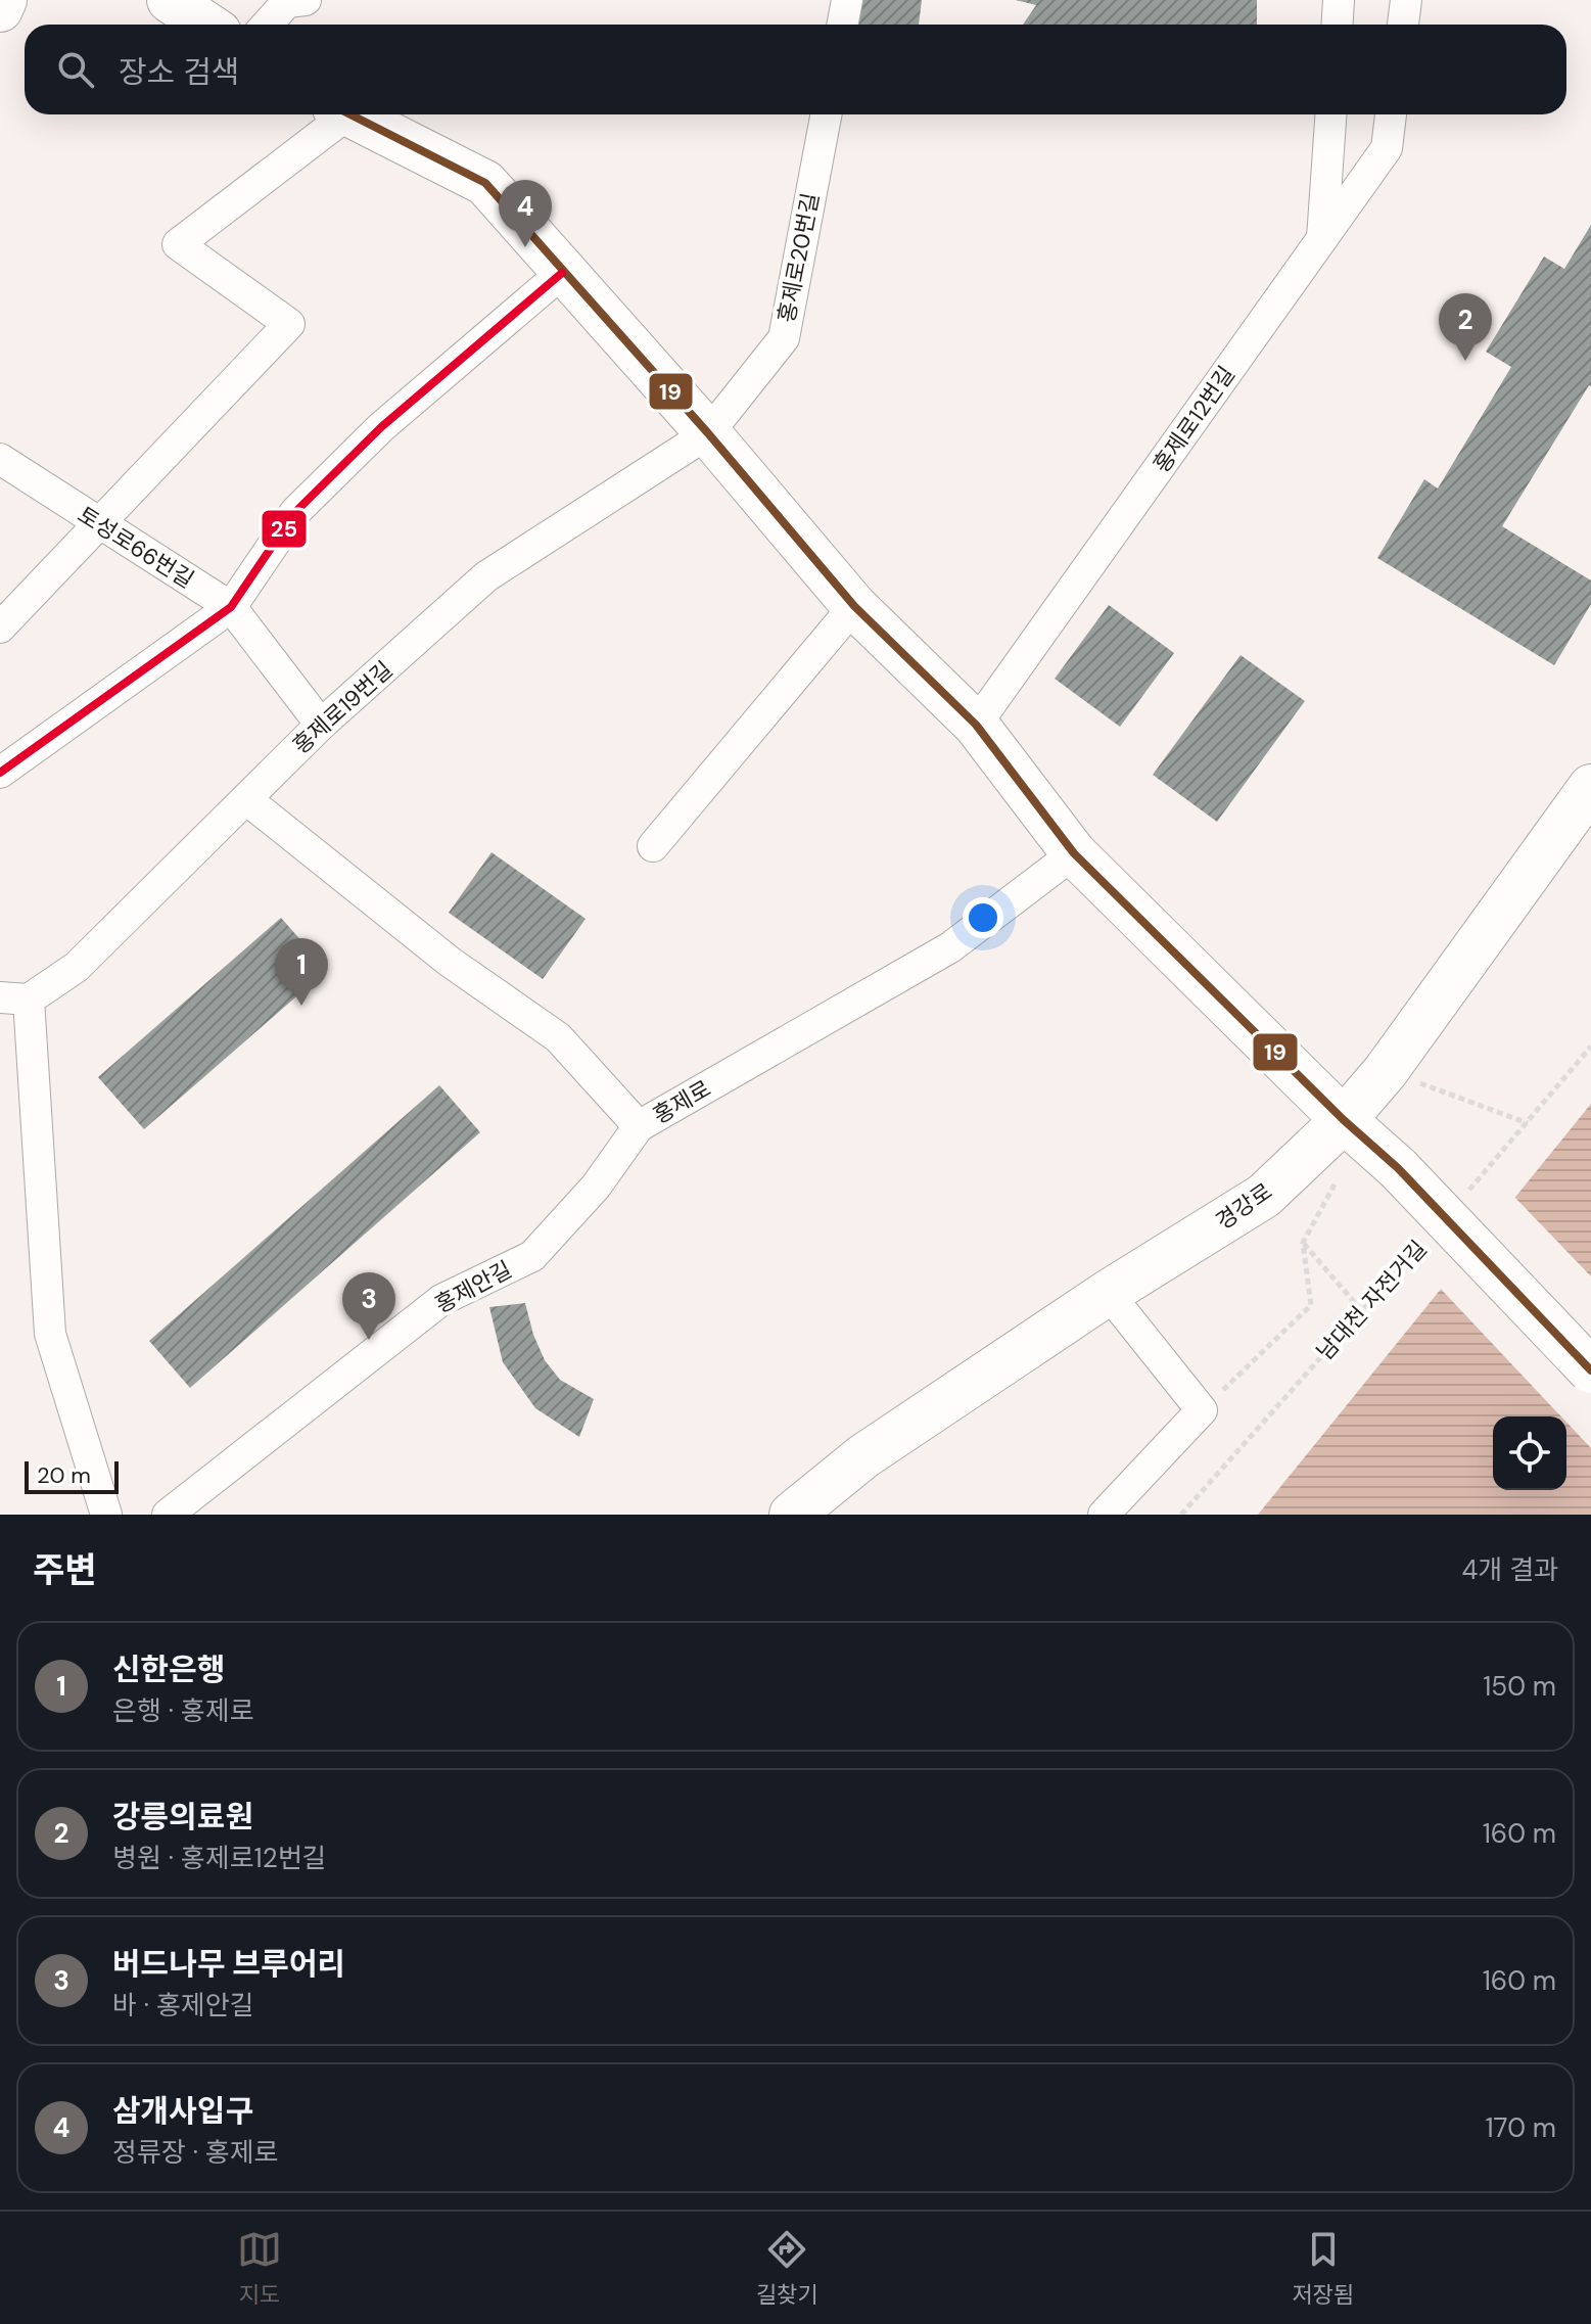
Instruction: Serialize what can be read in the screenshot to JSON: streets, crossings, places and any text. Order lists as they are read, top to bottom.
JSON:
{
  "streets": {
    "street": [
      "홍제로20번길",
      "홍제로12번길",
      "토성로66번길",
      "홍제로19번길",
      "홍제로",
      "경강로",
      "홍제안길"
    ],
    "path": ["남대천 자전거길"]
  },
  "crossings": [
    ["홍제로20번길", "홍제로19번길"],
    ["토성로66번길", "홍제로19번길"],
    ["홍제로19번길", "홍제로"],
    ["홍제로", "홍제안길"]
  ],
  "lines": ["transit line 19", "transit line 25"],
  "scale_bar": "20 m",
  "page": {
    "search": "장소 검색",
    "pins": [
      "4",
      "2",
      "1",
      "3"
    ],
    "scale": "20 m",
    "heading": ["주변", "4개 결과"],
    "list": [
      {
        "mark": "1",
        "name": "신한은행",
        "note": "은행 · 홍제로",
        "value": "150 m"
      },
      {
        "mark": "2",
        "name": "강릉의료원",
        "note": "병원 · 홍제로12번길",
        "value": "160 m"
      },
      {
        "mark": "3",
        "name": "버드나무 브루어리",
        "note": "바 · 홍제안길",
        "value": "160 m"
      },
      {
        "mark": "4",
        "name": "삼개사입구",
        "note": "정류장 · 홍제로",
        "value": "170 m"
      }
    ],
    "nav": ["지도", "길찾기", "저장됨"]
  }
}
